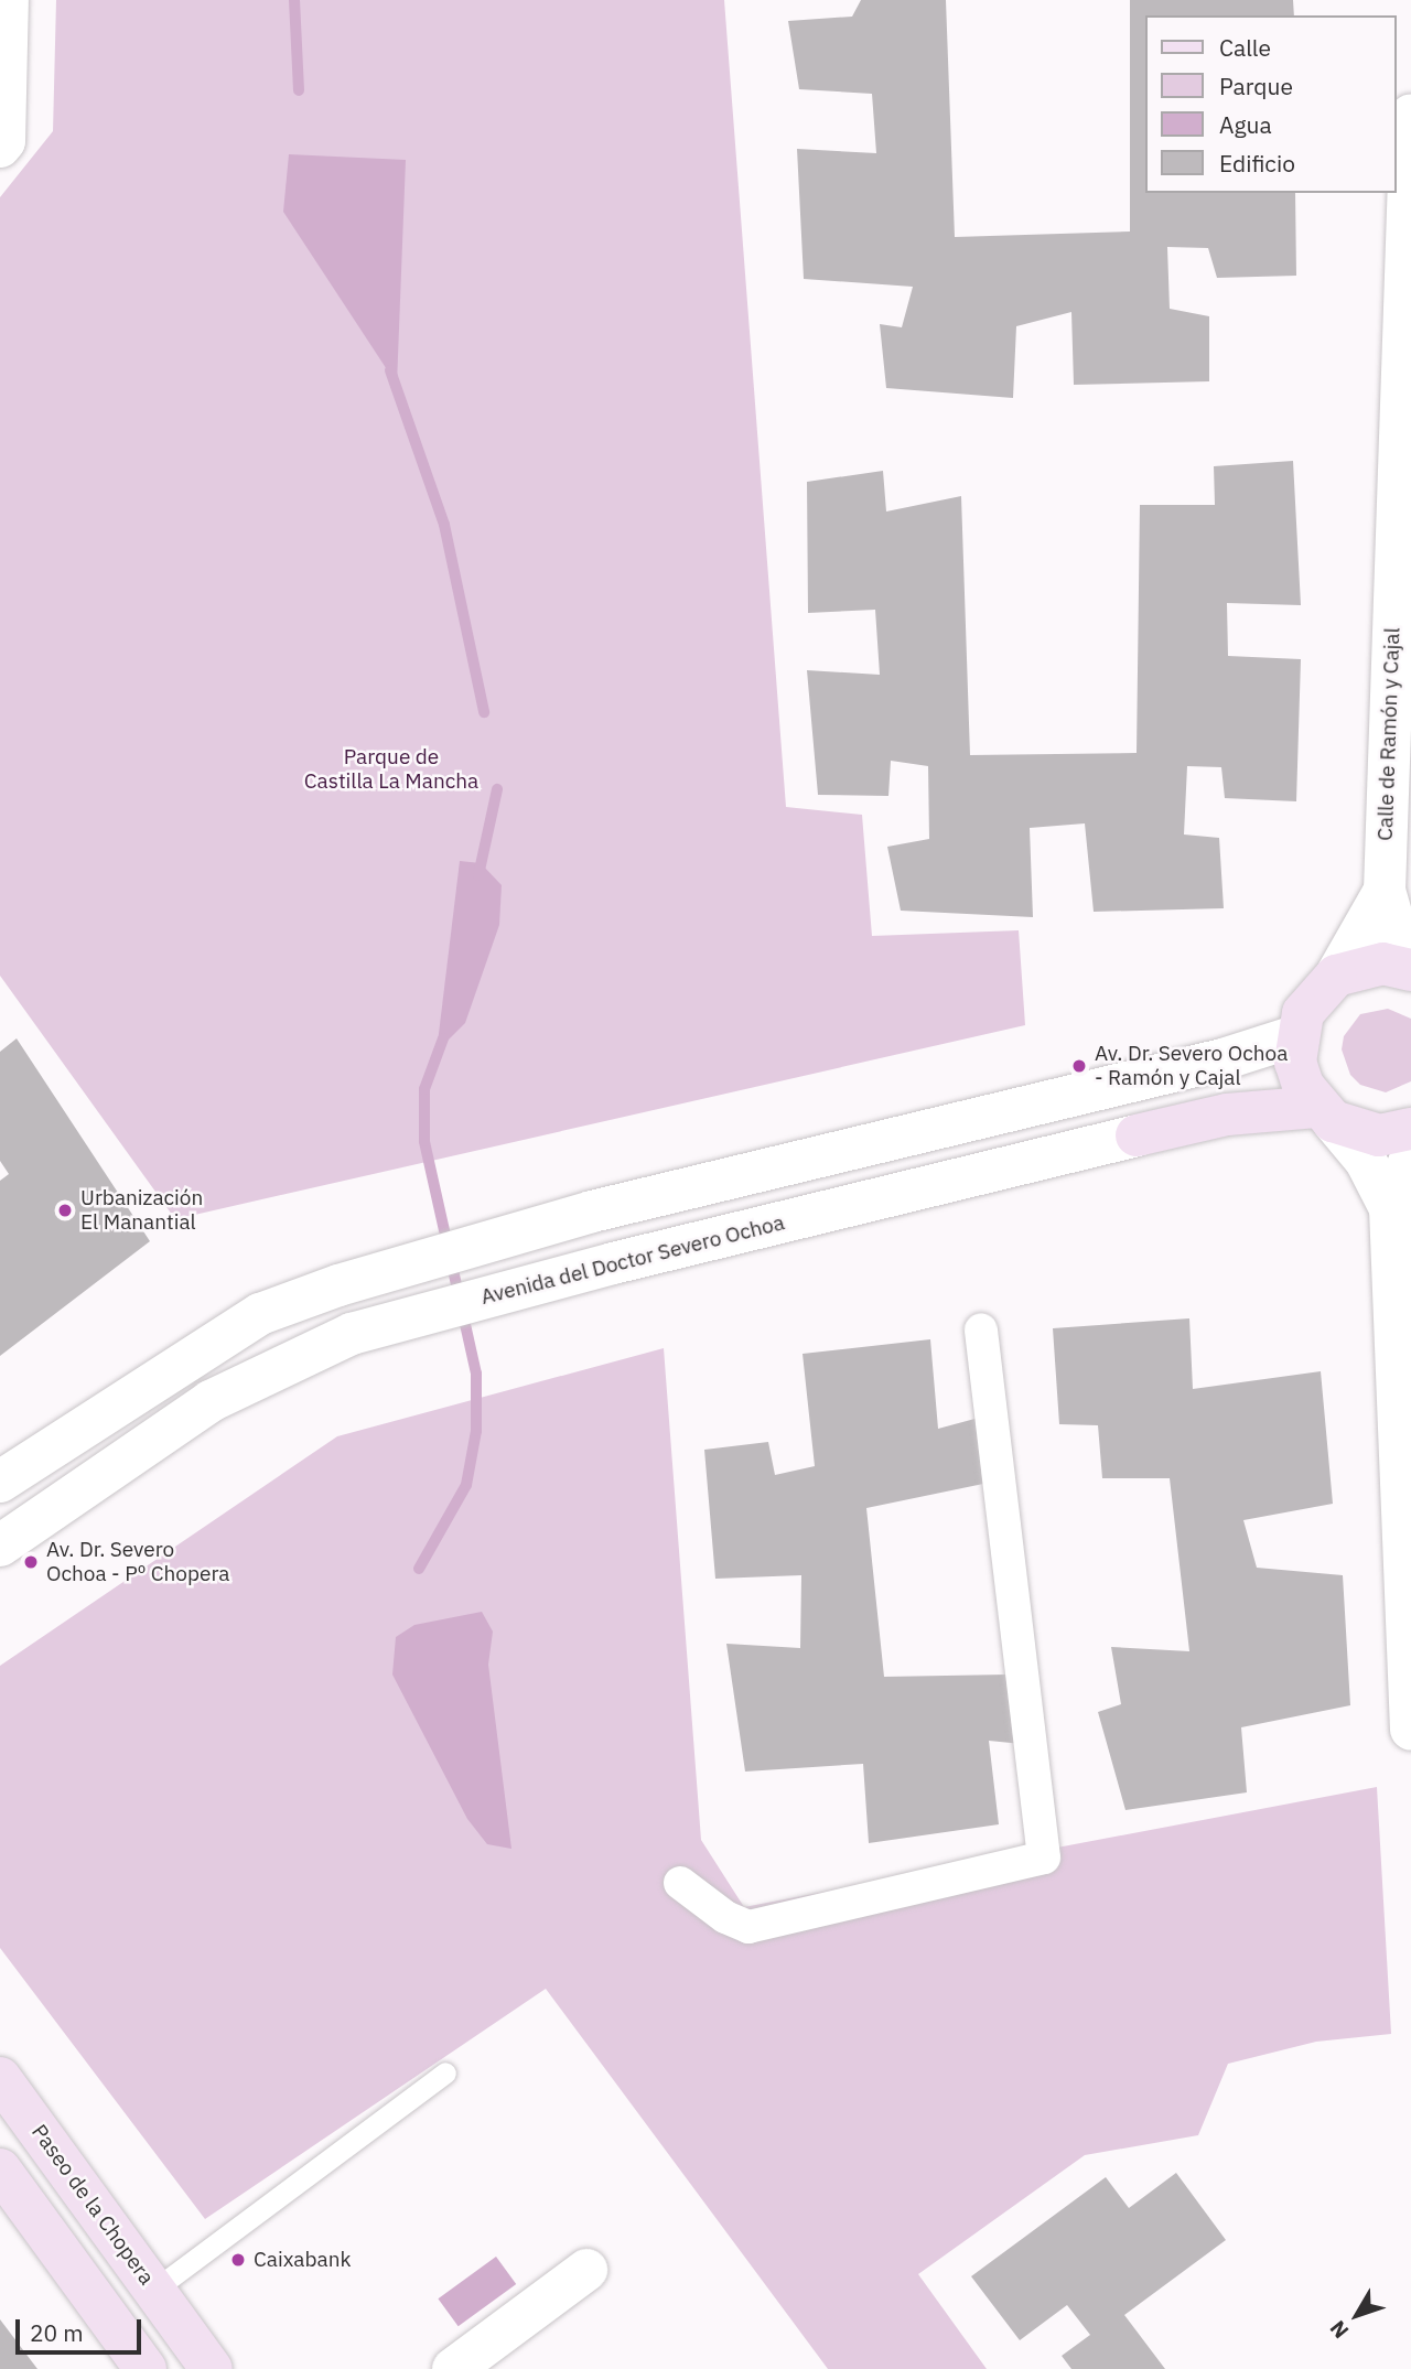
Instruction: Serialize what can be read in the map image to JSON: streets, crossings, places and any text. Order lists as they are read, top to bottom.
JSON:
{
  "streets": {
    "main road": ["Avenida del Doctor Severo Ochoa", "Paseo de la Chopera"],
    "street": ["Calle de Ramón y Cajal"]
  },
  "parks": ["Parque de Castilla La Mancha"],
  "places": [
    "Av. Dr. Severo Ochoa - Ramón y Cajal",
    "Urbanización El Manantial",
    "Av. Dr. Severo Ochoa - Pº Chopera",
    "Caixabank"
  ],
  "legend": [
    "Calle",
    "Parque",
    "Agua",
    "Edificio"
  ],
  "scale_bar": "20 m",
  "north": "bottom left"
}
